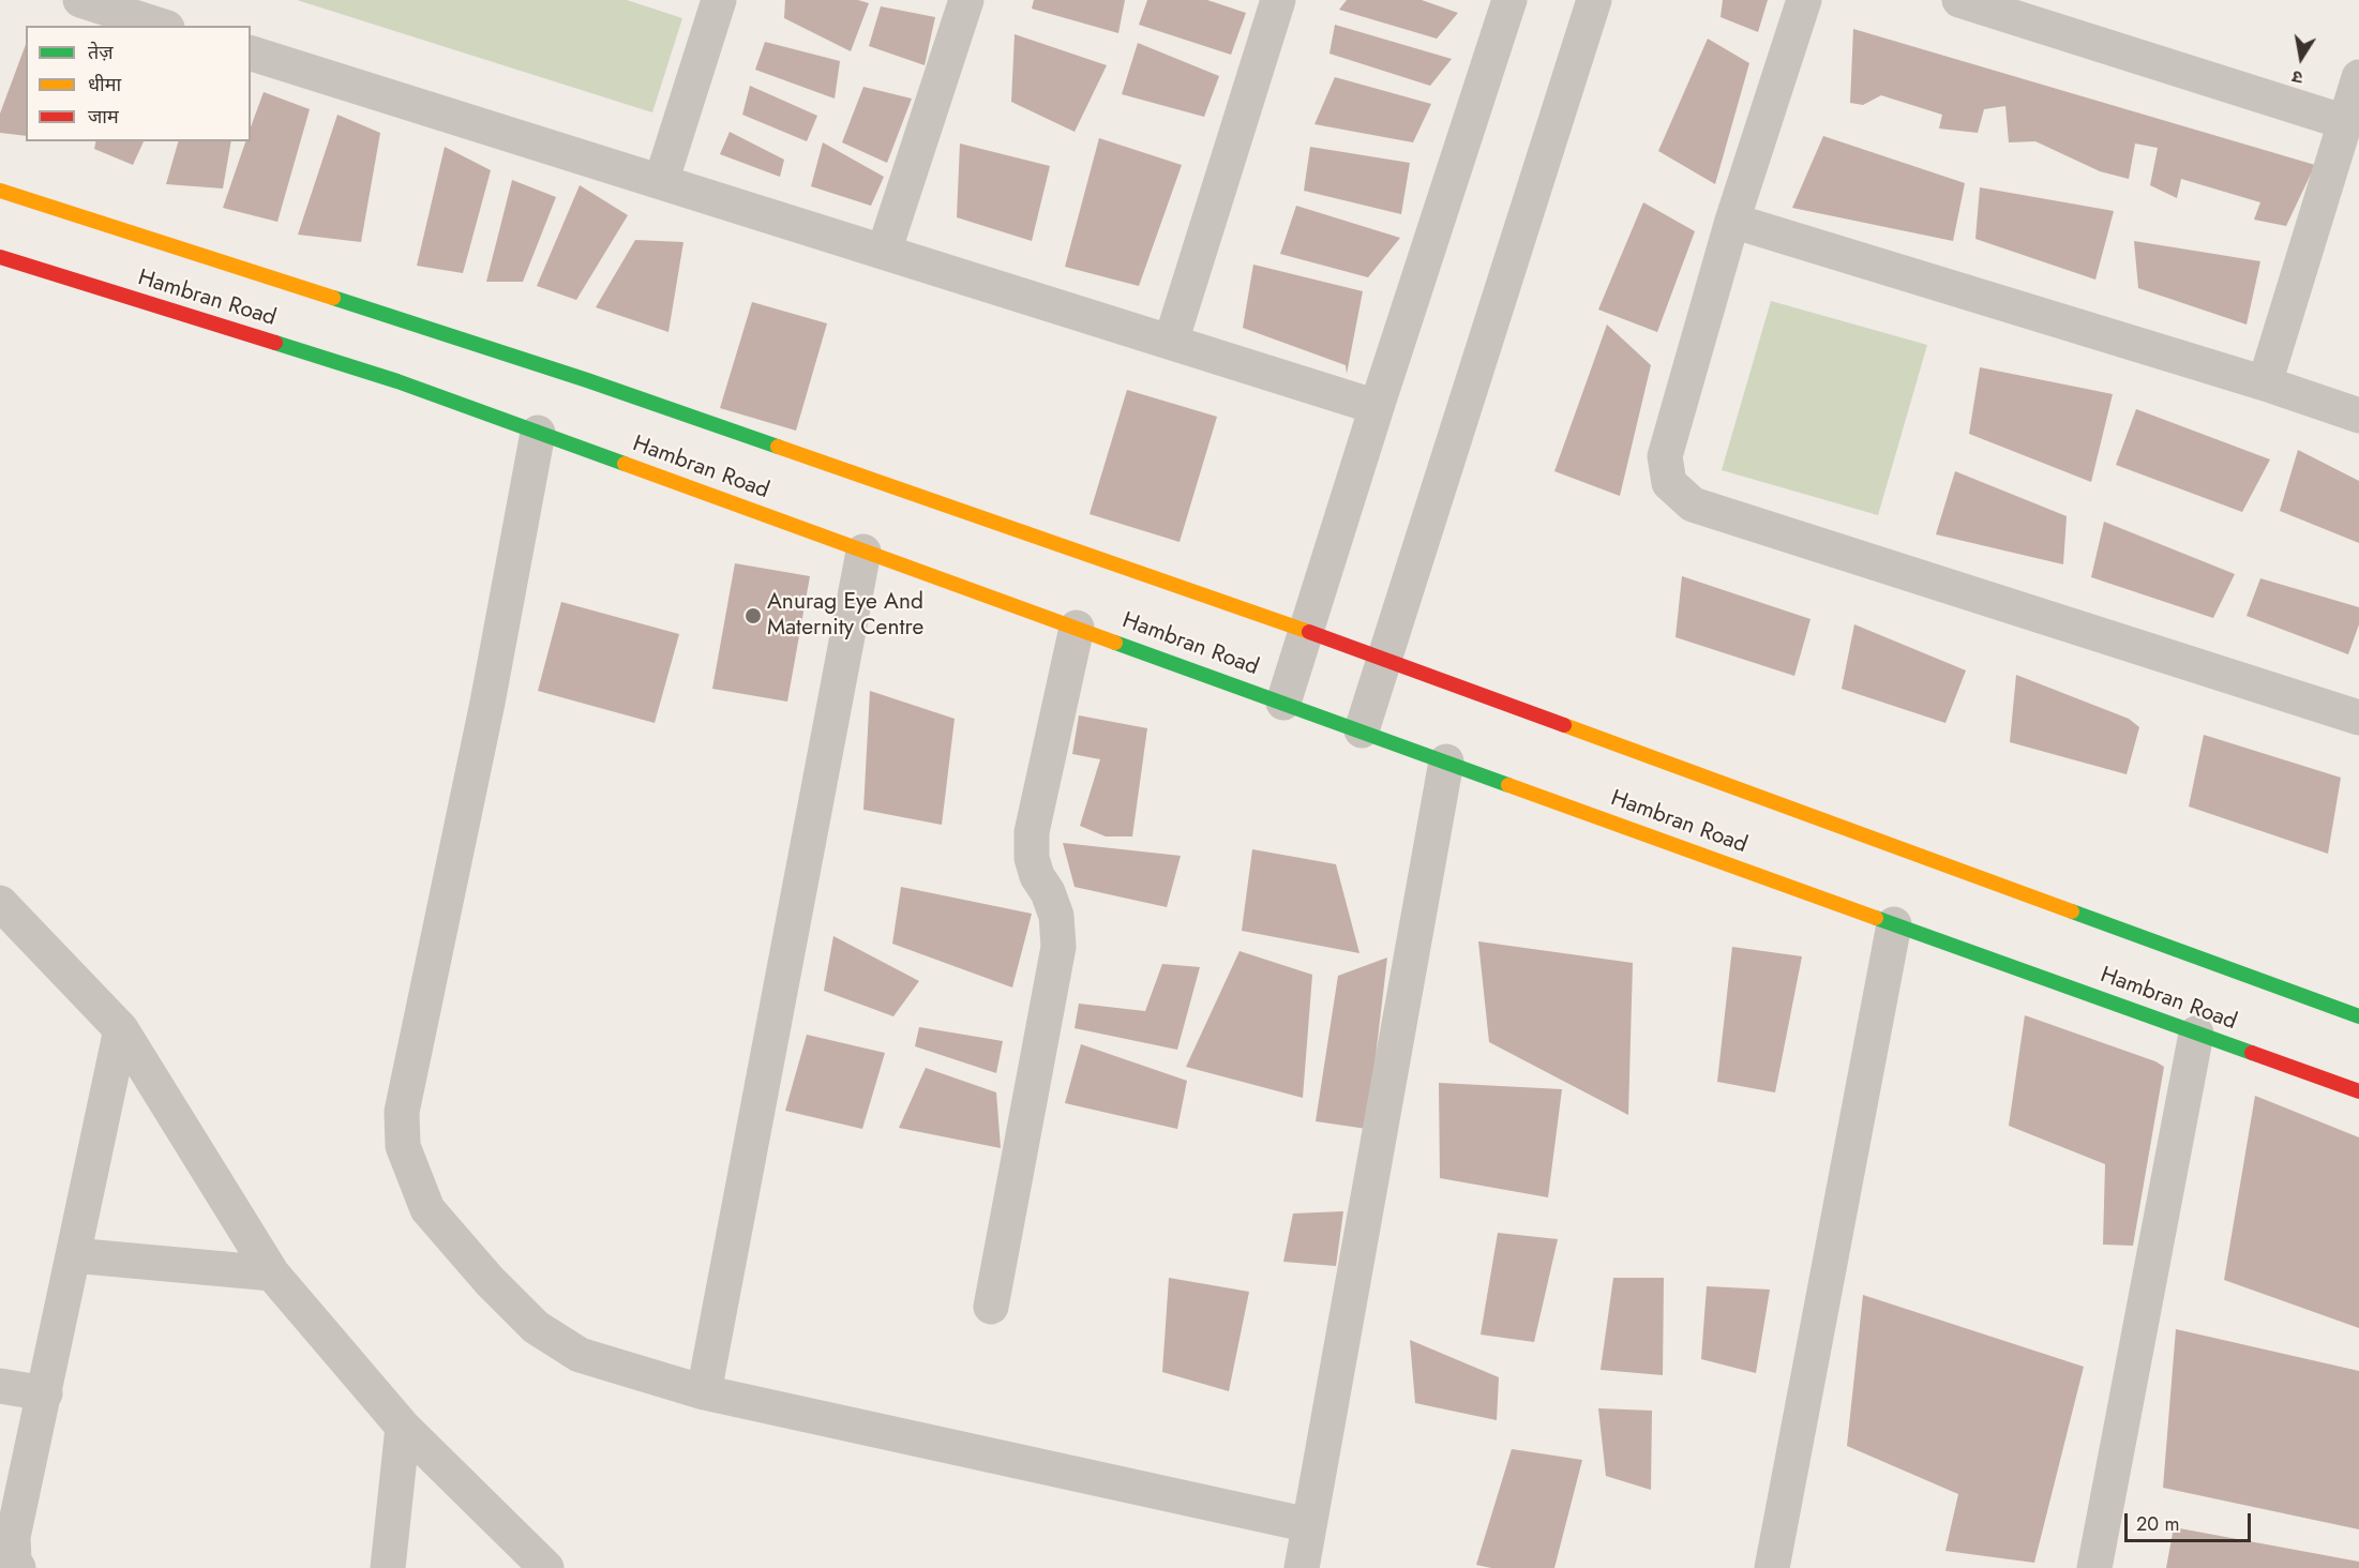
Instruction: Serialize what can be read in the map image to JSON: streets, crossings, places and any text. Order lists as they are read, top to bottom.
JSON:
{
  "streets": {
    "main road": ["Hambran Road"]
  },
  "places": ["Anurag Eye And Maternity Centre"],
  "legend": ["तेज़", "धीमा", "जाम"],
  "scale_bar": "20 m",
  "north": "bottom"
}
